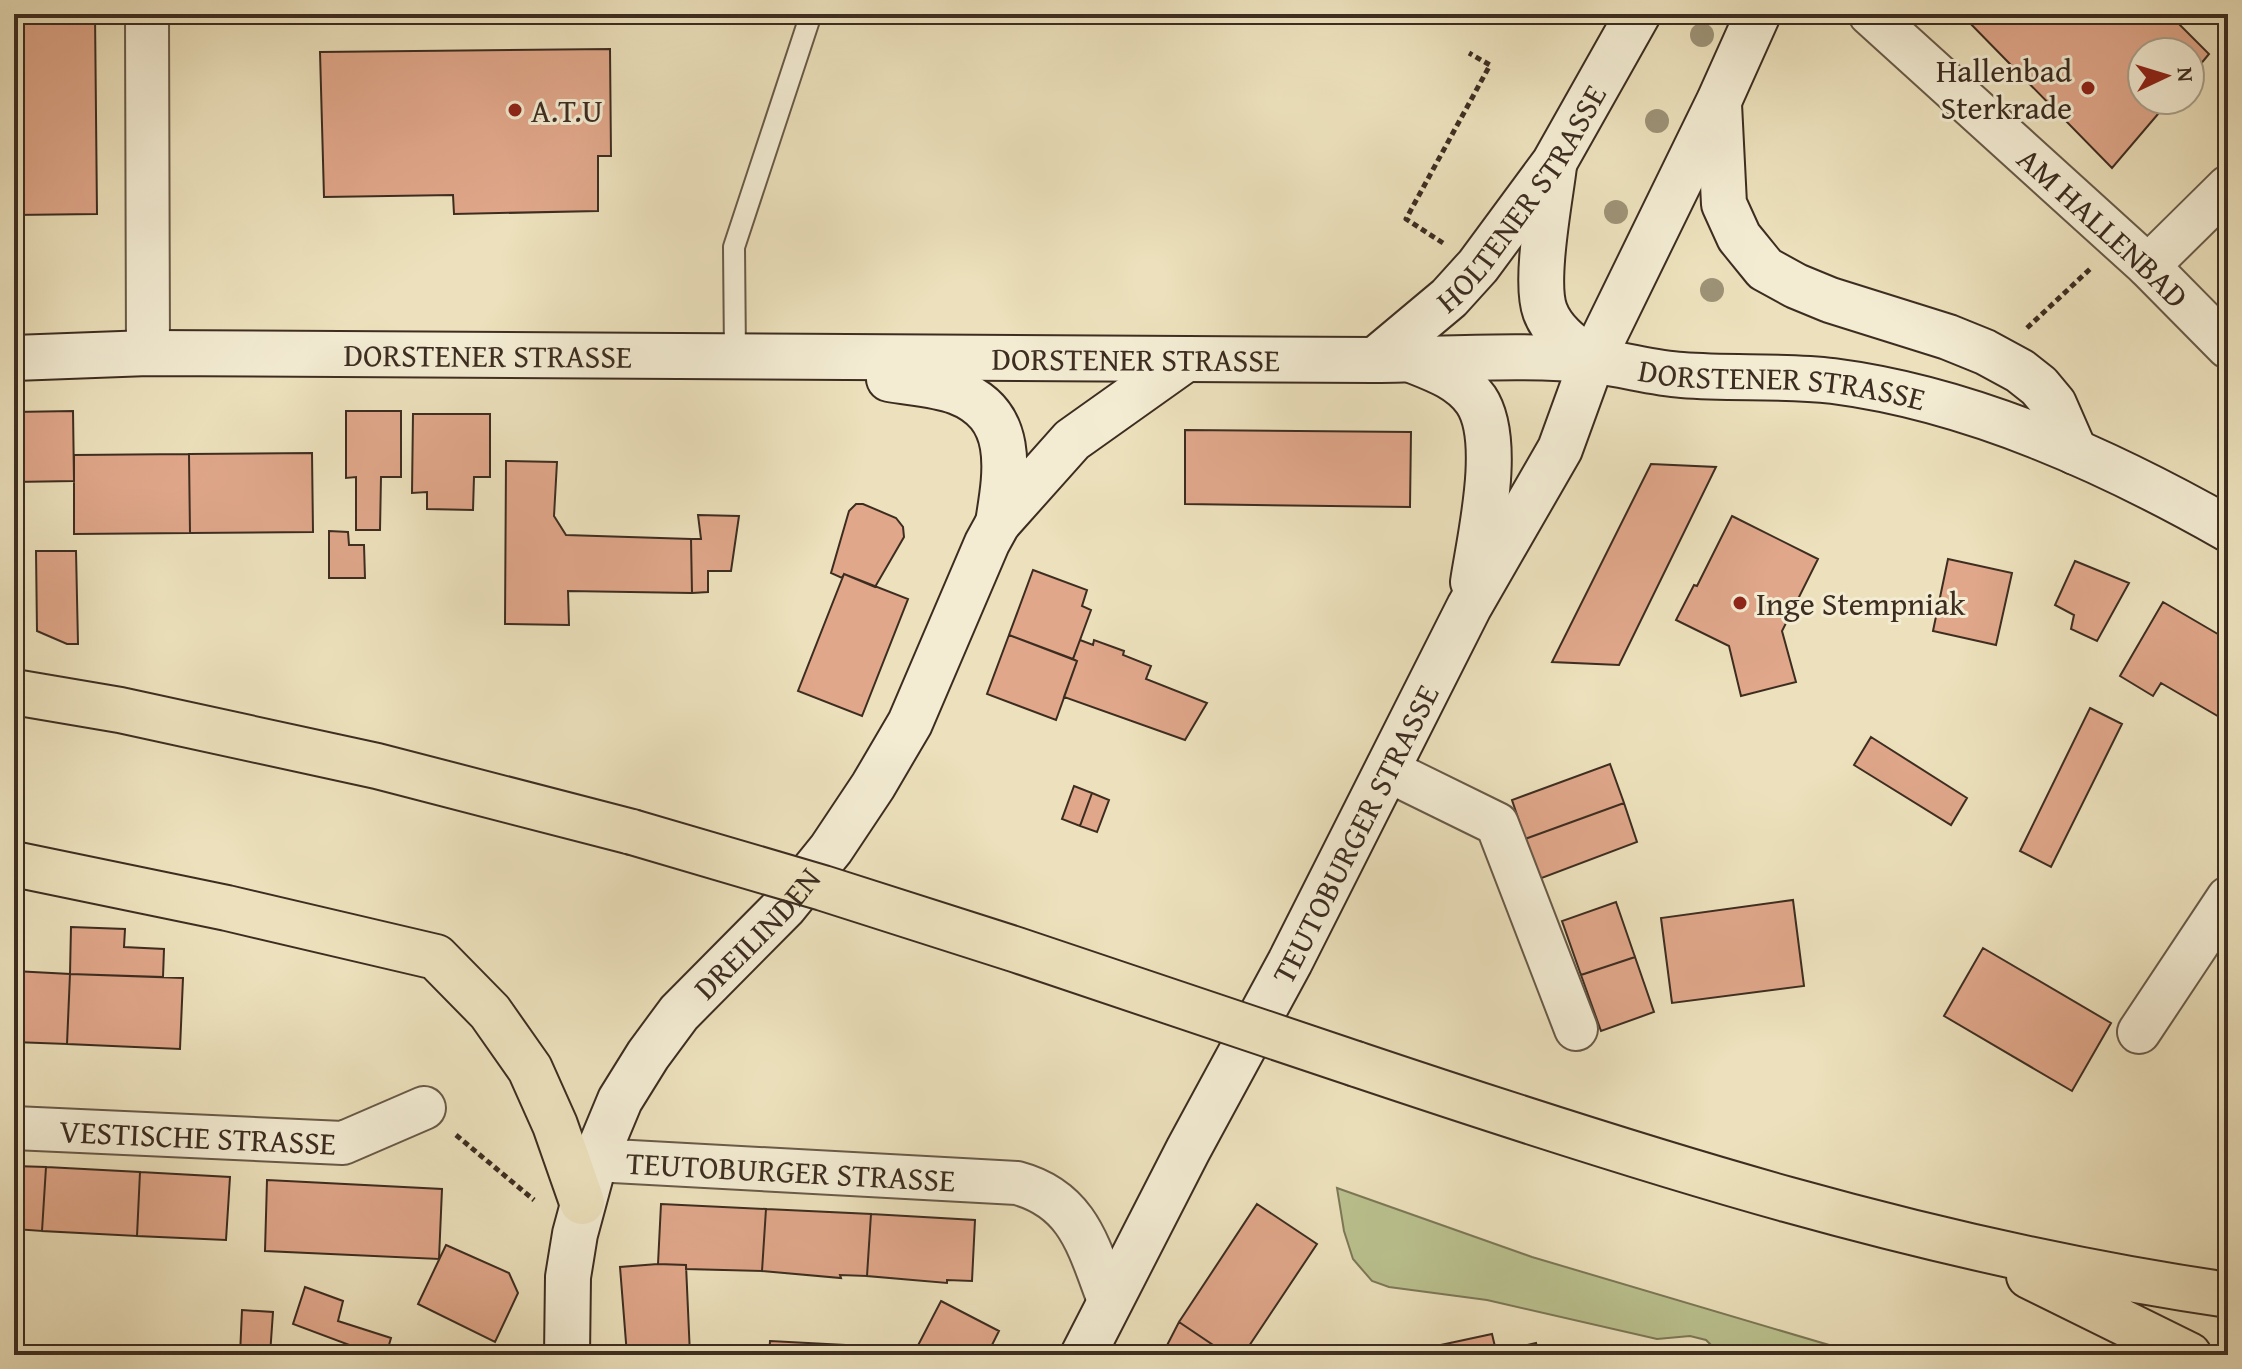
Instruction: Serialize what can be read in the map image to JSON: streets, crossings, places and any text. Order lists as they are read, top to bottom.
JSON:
{
  "streets": {
    "main road": [
      "HOLTENER STRASSE",
      "DORSTENER STRASSE",
      "TEUTOBURGER STRASSE",
      "DREILINDEN"
    ],
    "street": ["AM HALLENBAD", "VESTISCHE STRASSE"]
  },
  "crossings": [
    ["HOLTENER STRASSE", "DORSTENER STRASSE"],
    ["DORSTENER STRASSE", "TEUTOBURGER STRASSE"],
    ["DORSTENER STRASSE", "DREILINDEN"],
    ["TEUTOBURGER STRASSE", "DREILINDEN"]
  ],
  "places": ["Hallenbad Sterkrade", "A.T.U", "Inge Stempniak"],
  "north": "right"
}
